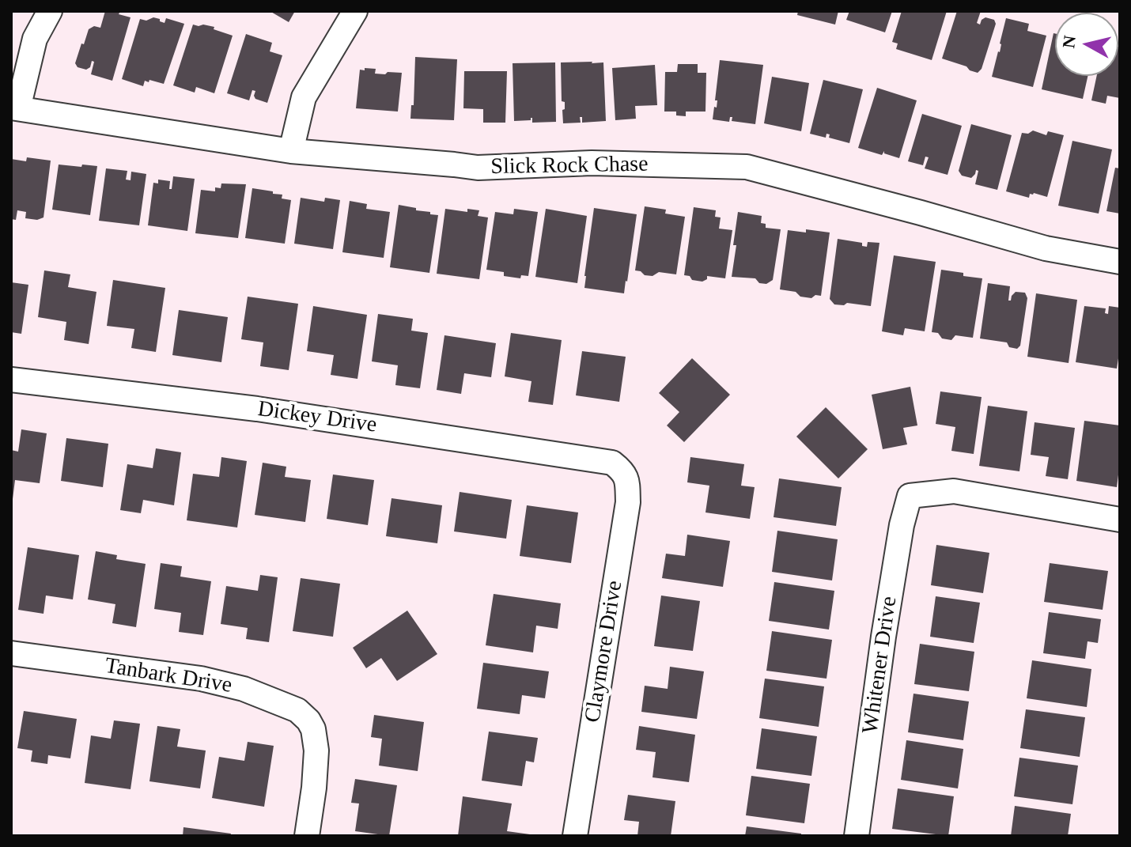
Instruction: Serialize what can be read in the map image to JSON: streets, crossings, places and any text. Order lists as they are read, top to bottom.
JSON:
{
  "streets": {
    "street": [
      "Slick Rock Chase",
      "Dickey Drive",
      "Claymore Drive",
      "Whitener Drive",
      "Tanbark Drive"
    ]
  },
  "crossings": [
    ["Dickey Drive", "Claymore Drive"]
  ],
  "north": "left"
}
